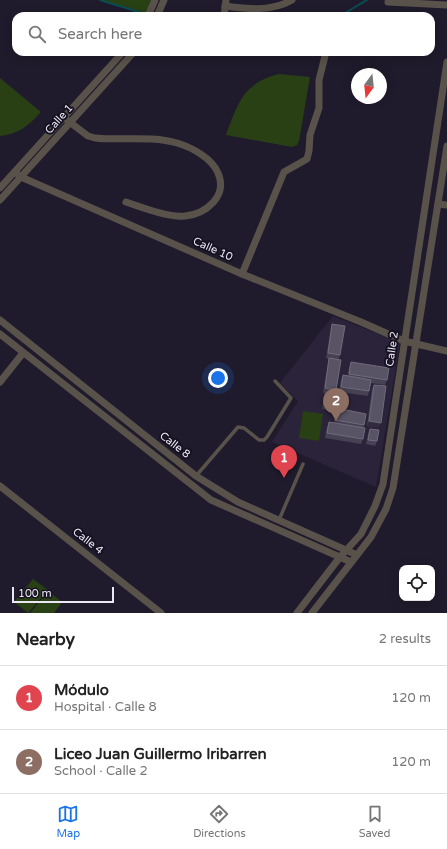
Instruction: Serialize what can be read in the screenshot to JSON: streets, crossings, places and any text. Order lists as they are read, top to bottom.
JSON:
{
  "streets": {
    "street": [
      "Calle 1",
      "Calle 10",
      "Calle 2",
      "Calle 8",
      "Calle 4"
    ]
  },
  "crossings": [
    ["Calle 1", "Calle 10"],
    ["Calle 10", "Calle 2"],
    ["Calle 2", "Calle 8"]
  ],
  "scale_bar": "100 m",
  "north": "bottom",
  "page": {
    "search": "Search here",
    "pins": ["2", "1"],
    "scale": "100 m",
    "heading": ["Nearby", "2 results"],
    "list": [
      {
        "mark": "1",
        "name": "Módulo",
        "note": "Hospital · Calle 8",
        "value": "120 m"
      },
      {
        "mark": "2",
        "name": "Liceo Juan Guillermo Iribarren",
        "note": "School · Calle 2",
        "value": "120 m"
      }
    ],
    "nav": ["Map", "Directions", "Saved"]
  }
}
